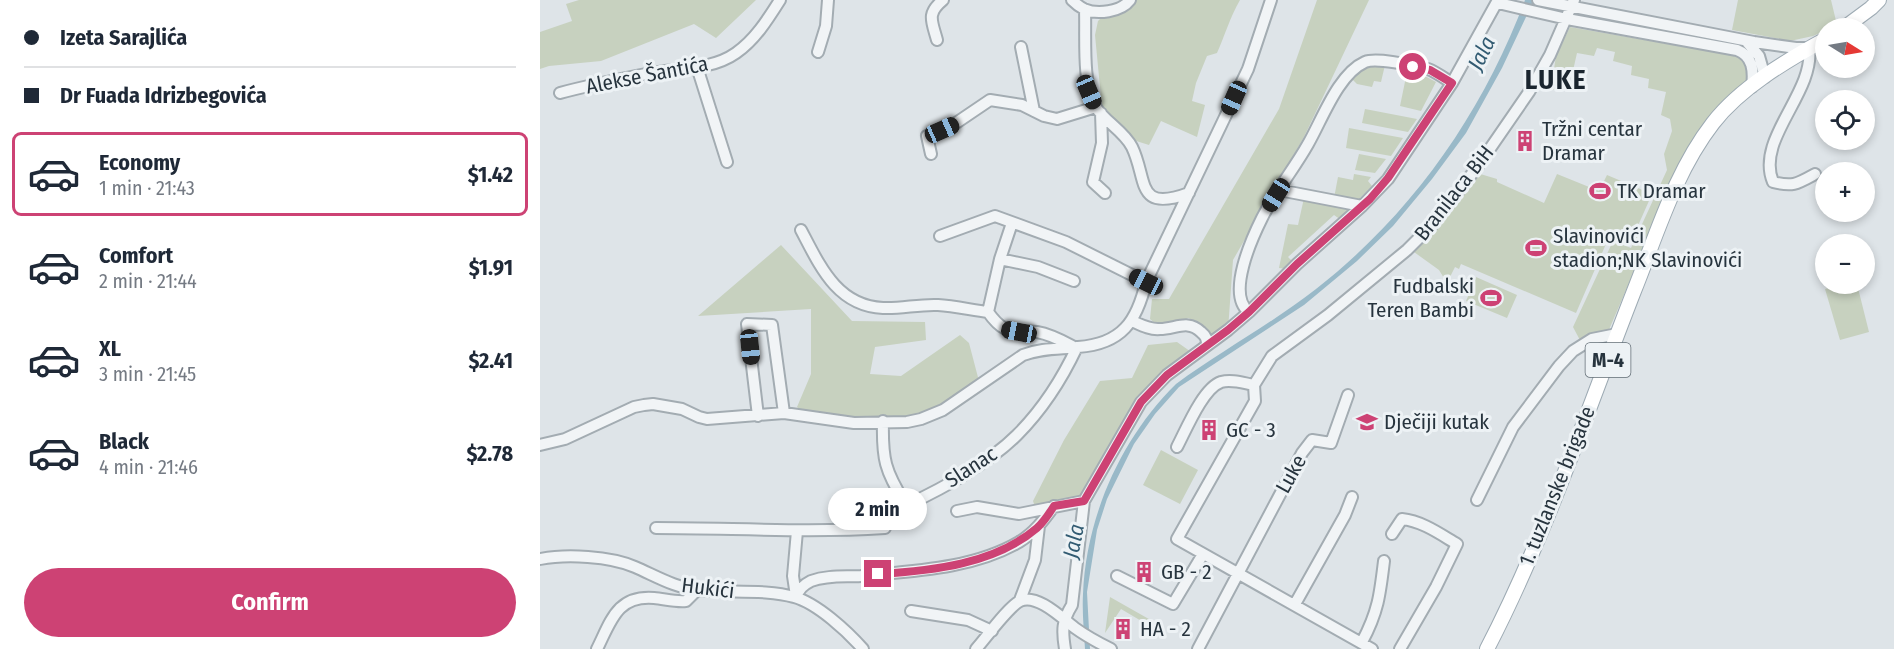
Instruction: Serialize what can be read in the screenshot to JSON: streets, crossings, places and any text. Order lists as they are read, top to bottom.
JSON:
{
  "streets": {
    "main road": ["M-4", "1. tuzlanske brigade"],
    "street": [
      "Alekse Šantića",
      "Branilaca BiH",
      "Slanac",
      "Luke",
      "Hukići"
    ]
  },
  "districts": ["LUKE"],
  "water": ["Jala"],
  "places": {
    "building": [
      "Tržni centar Dramar",
      "GC - 3",
      "GB - 2",
      "HA - 2"
    ],
    "sports": ["TK Dramar", "Slavinovići stadion;NK Slavinovići", "Fudbalski Teren Bambi"],
    "school or university": ["Dječiji kutak"]
  },
  "north": "right",
  "page": {
    "banner": ["Izeta Sarajlića", "Dr Fuada Idrizbegovića"],
    "map_buttons": ["+", "−"],
    "list": [
      {
        "name": "Economy",
        "note": "1 min · 21:43",
        "value": "$1.42"
      },
      {
        "name": "Comfort",
        "note": "2 min · 21:44",
        "value": "$1.91"
      },
      {
        "name": "XL",
        "note": "3 min · 21:45",
        "value": "$2.41"
      },
      {
        "name": "Black",
        "note": "4 min · 21:46",
        "value": "$2.78"
      }
    ],
    "bubble": "2 min",
    "buttons": "Confirm"
  }
}
